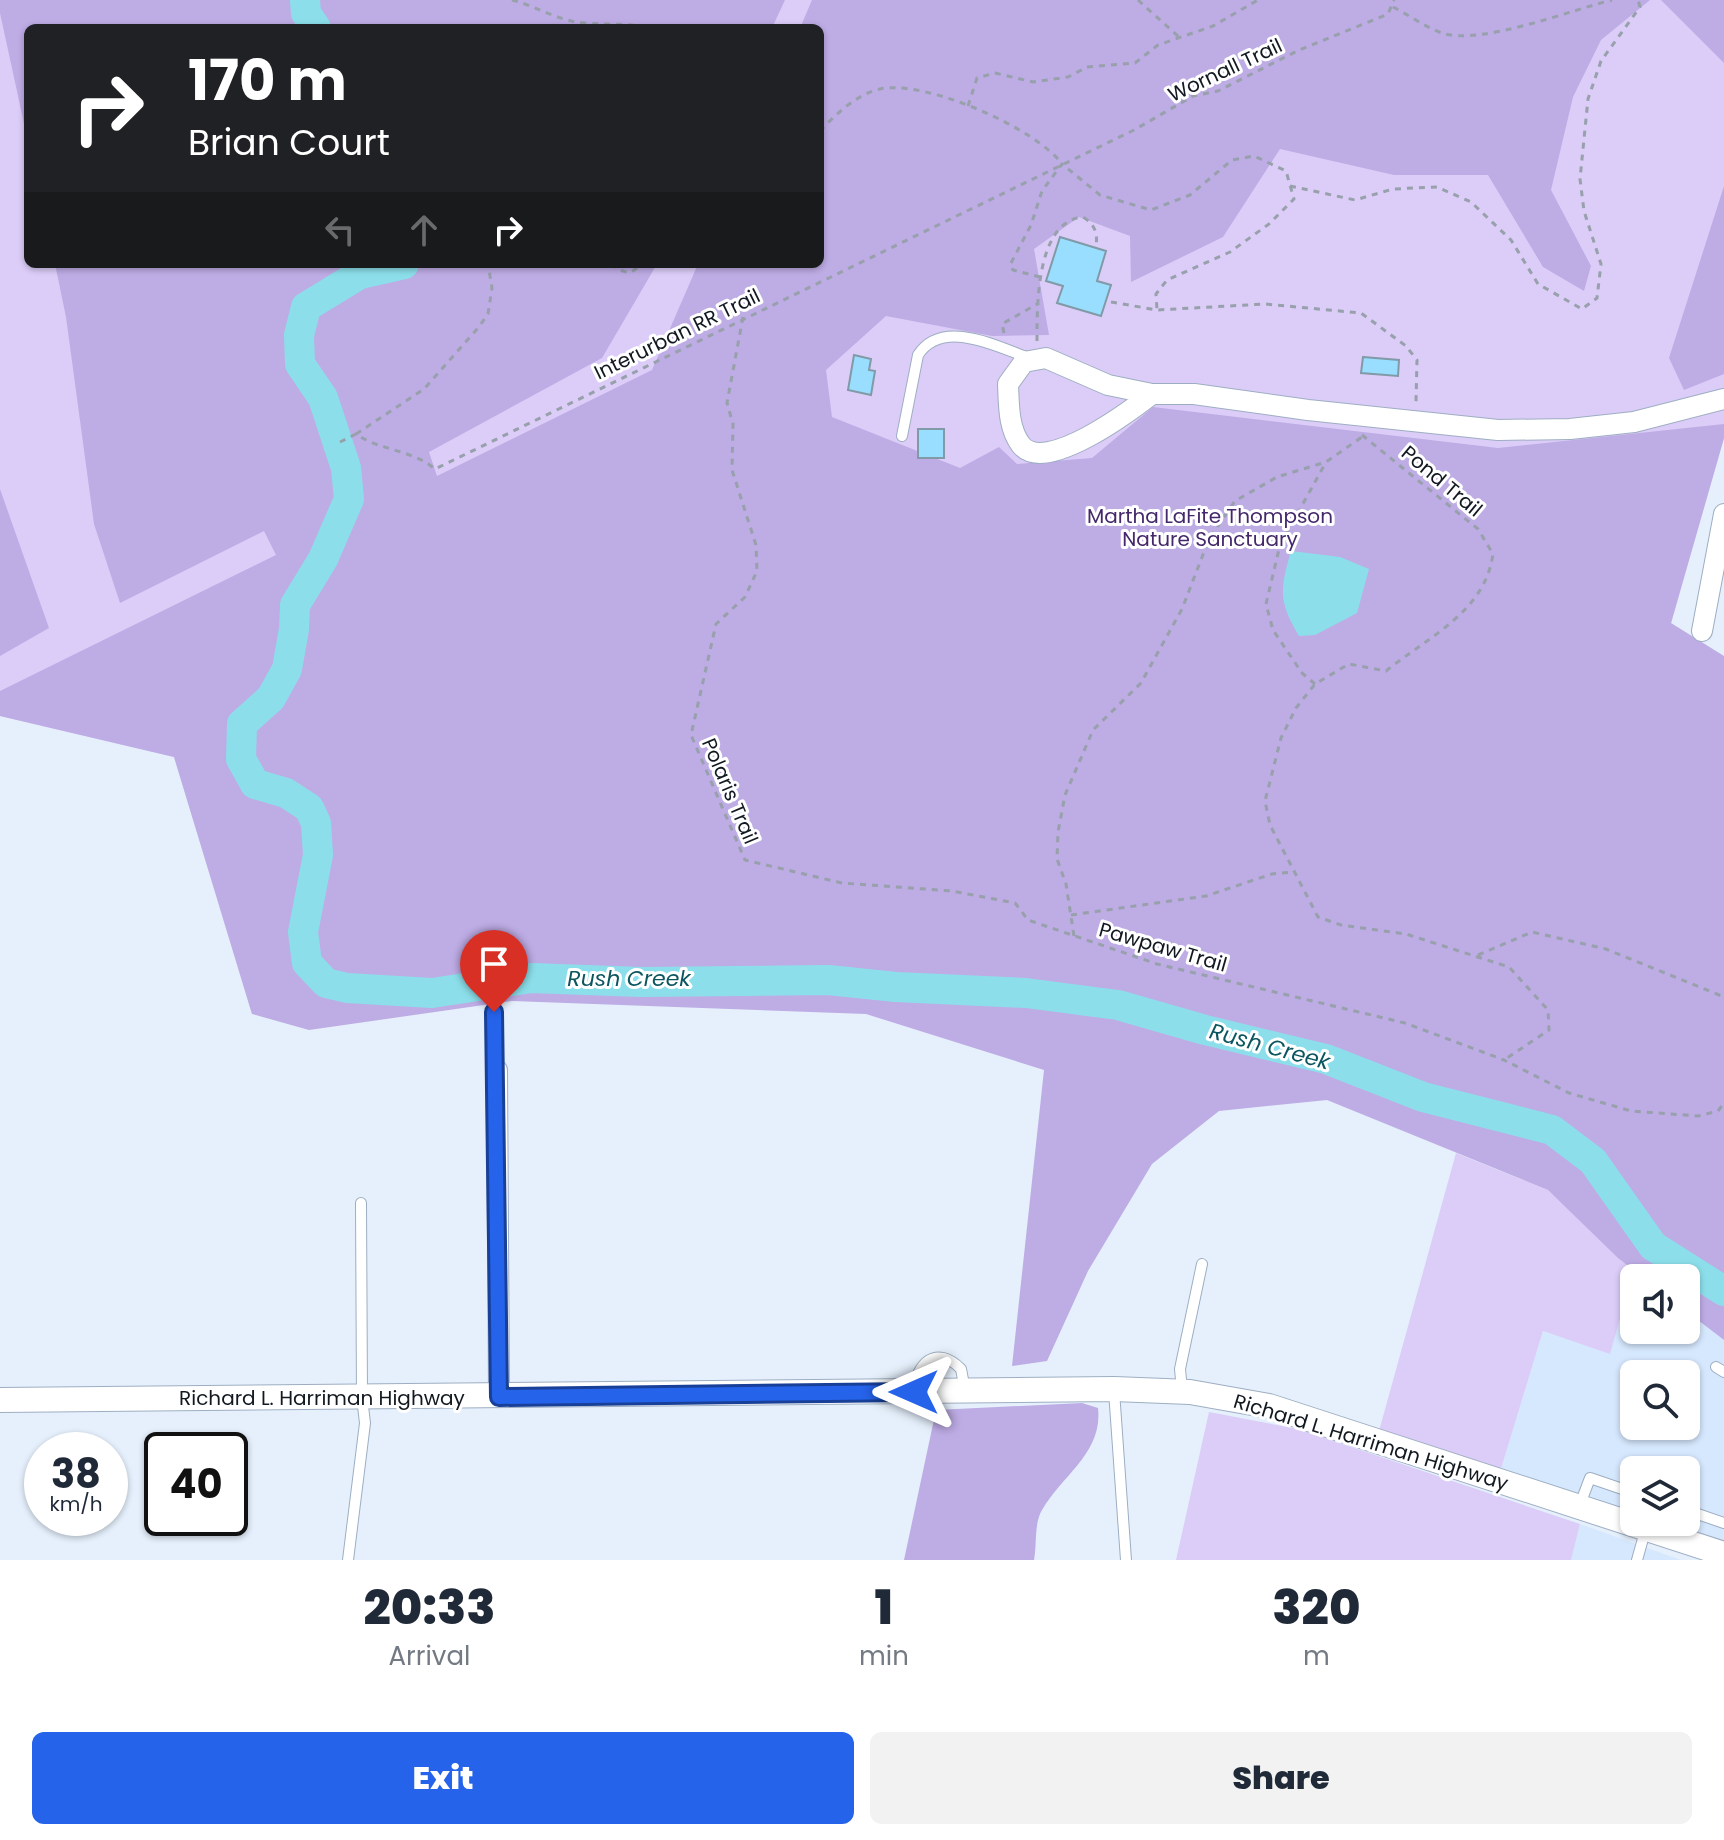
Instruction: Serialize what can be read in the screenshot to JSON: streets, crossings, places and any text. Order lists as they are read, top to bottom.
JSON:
{
  "streets": {
    "street": ["Richard L. Harriman Highway"],
    "path": [
      "Wornall Trail",
      "Interurban RR Trail",
      "Pond Trail",
      "Polaris Trail",
      "Pawpaw Trail"
    ]
  },
  "crossings": [
    ["Wornall Trail", "Interurban RR Trail"],
    ["Interurban RR Trail", "Polaris Trail"],
    ["Pond Trail", "Pawpaw Trail"],
    ["Polaris Trail", "Pawpaw Trail"]
  ],
  "water": ["Rush Creek"],
  "parks": ["Martha LaFite Thompson Nature Sanctuary"],
  "page": {
    "turn": ["170 m", "Brian Court"],
    "speed": "38 km/h",
    "limit": "40",
    "eta": [
      "20:33",
      "Arrival",
      "1",
      "min",
      "320",
      "m"
    ],
    "buttons": ["Exit", "Share"]
  }
}
